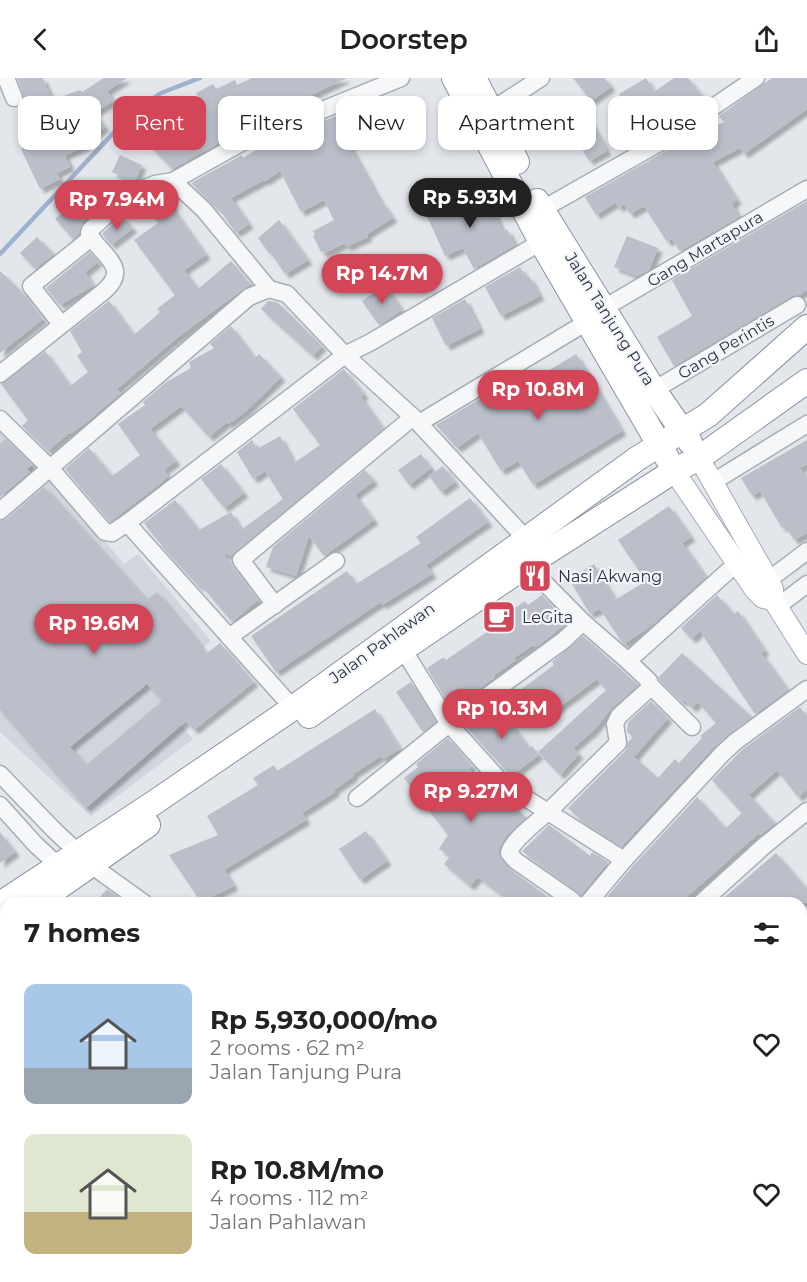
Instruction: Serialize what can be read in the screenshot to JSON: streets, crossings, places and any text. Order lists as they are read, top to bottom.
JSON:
{
  "streets": {
    "highway": ["Jalan Tanjung Pura", "Jalan Pahlawan"],
    "street": ["Gang Martapura", "Gang Perintis"]
  },
  "crossings": [
    ["Gang Martapura", "Jalan Tanjung Pura"],
    ["Jalan Tanjung Pura", "Gang Perintis"],
    ["Jalan Tanjung Pura", "Jalan Pahlawan"]
  ],
  "places": {
    "restaurant": ["Nasi Akwang"],
    "cafe": ["LeGita"]
  },
  "page": {
    "header": "Doorstep",
    "chip": [
      "Buy",
      "Rent",
      "Filters",
      "New",
      "Apartment",
      "House"
    ],
    "price": [
      "Rp 5.93M",
      "Rp 7.94M",
      "Rp 14.7M",
      "Rp 10.8M",
      "Rp 19.6M",
      "Rp 10.3M",
      "Rp 9.27M"
    ],
    "heading": "7 homes",
    "list": [
      {
        "name": "Rp 5,930,000/mo",
        "note": "2 rooms · 62 m² · Jalan Tanjung Pura"
      },
      {
        "name": "Rp 10.8M/mo",
        "note": "4 rooms · 112 m² · Jalan Pahlawan"
      }
    ]
  }
}
